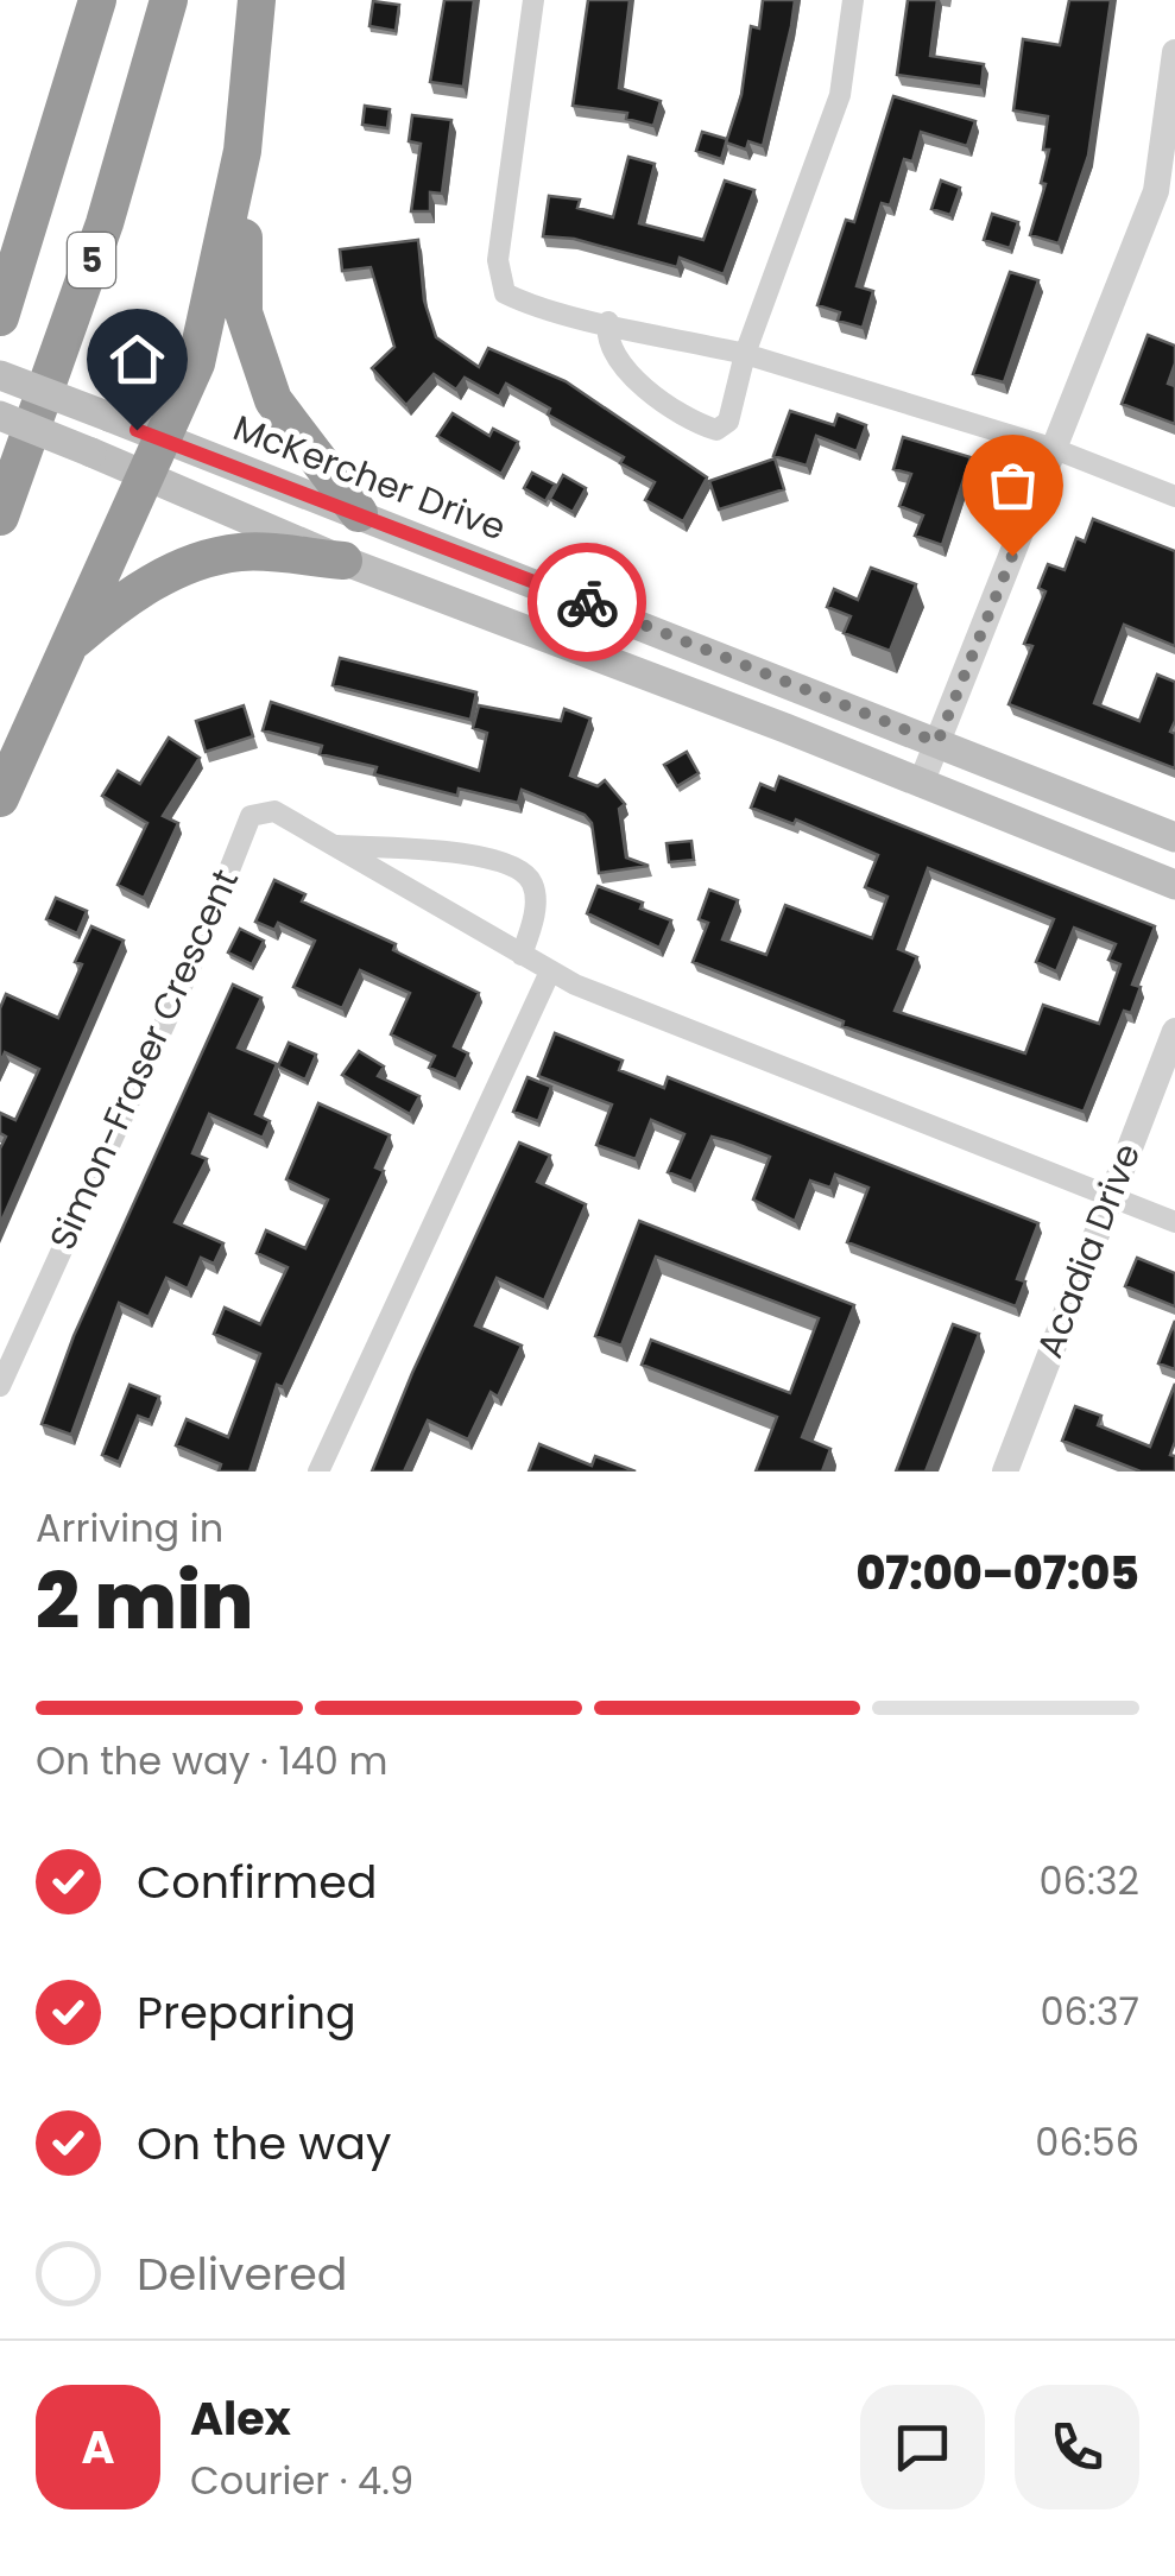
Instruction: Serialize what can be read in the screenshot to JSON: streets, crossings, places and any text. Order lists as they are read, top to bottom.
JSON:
{
  "streets": {
    "highway": ["5"],
    "main road": ["McKercher Drive"],
    "street": ["Simon-Fraser Crescent", "Acadia Drive"]
  },
  "crossings": [
    ["Simon-Fraser Crescent", "Acadia Drive"]
  ],
  "page": {
    "heading": ["2 min", "Arriving in", "07:00–07:05"],
    "panel": ["Alex", "Courier · 4.9"],
    "bar": "On the way · 140 m",
    "list": [
      ["Confirmed", "06:32"],
      ["Preparing", "06:37"],
      ["On the way", "06:56"],
      "Delivered"
    ],
    "round": "A"
  }
}
